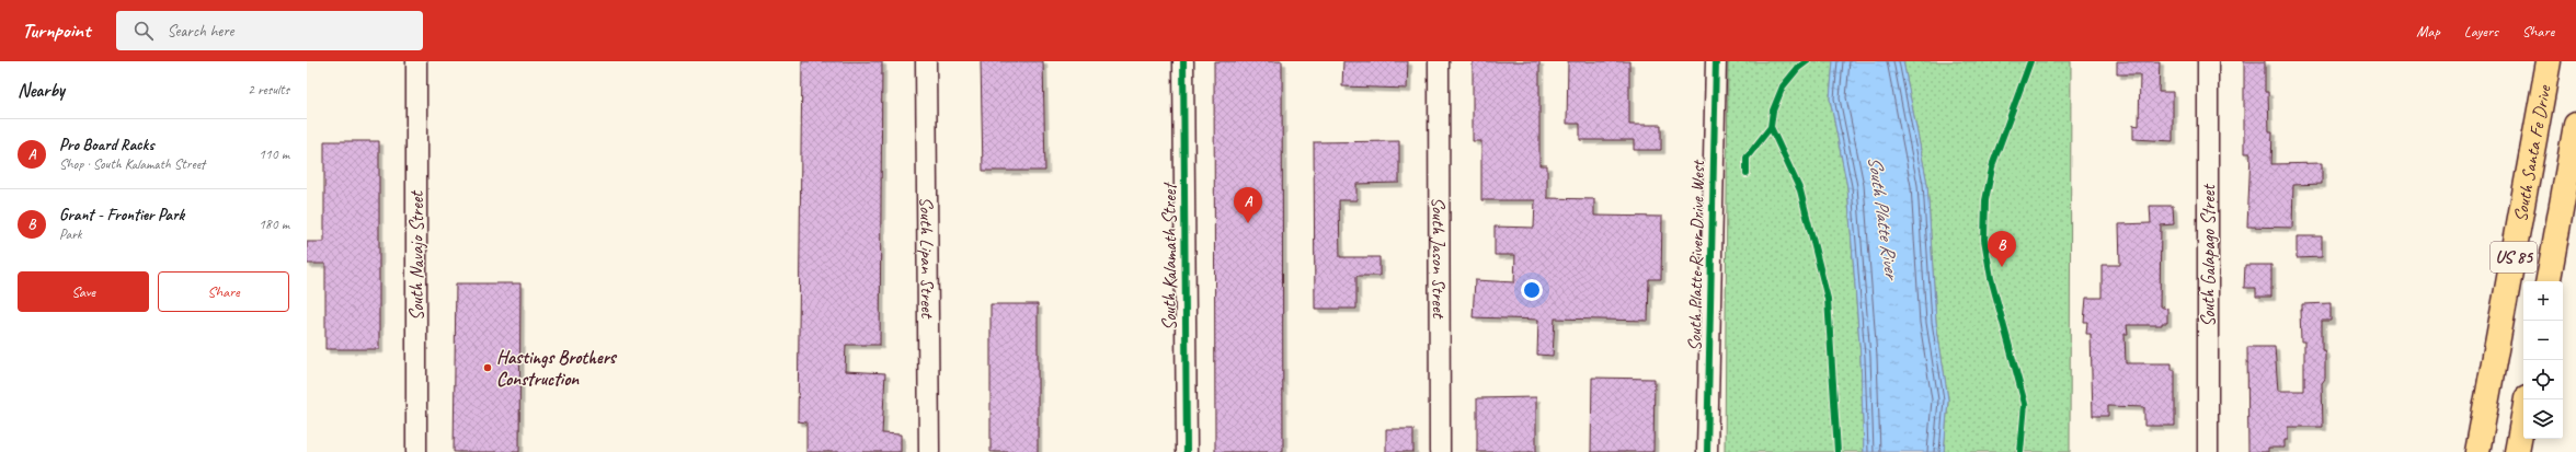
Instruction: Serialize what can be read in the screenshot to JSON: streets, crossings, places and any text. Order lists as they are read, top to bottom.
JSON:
{
  "streets": {
    "highway": ["South Santa Fe Drive", "US 85"],
    "street": [
      "South Navajo Street",
      "South Jason Street",
      "South Platte River Drive West",
      "South Galapago Street",
      "South Lipan Street",
      "South Kalamath Street"
    ]
  },
  "water": ["South Platte River"],
  "places": ["Hastings Brothers Construction"],
  "page": {
    "header": "Turnpoint",
    "search": "Search here",
    "nav": ["Map", "Layers", "Share"],
    "heading": ["Nearby", "2 results"],
    "list": [
      {
        "mark": "A",
        "name": "Pro Board Racks",
        "note": "Shop · South Kalamath Street",
        "value": "110 m"
      },
      {
        "mark": "B",
        "name": "Grant - Frontier Park",
        "note": "Park",
        "value": "180 m"
      }
    ],
    "pins": ["A", "B"],
    "buttons": ["Save", "Share"],
    "map_buttons": ["+", "−"]
  }
}
